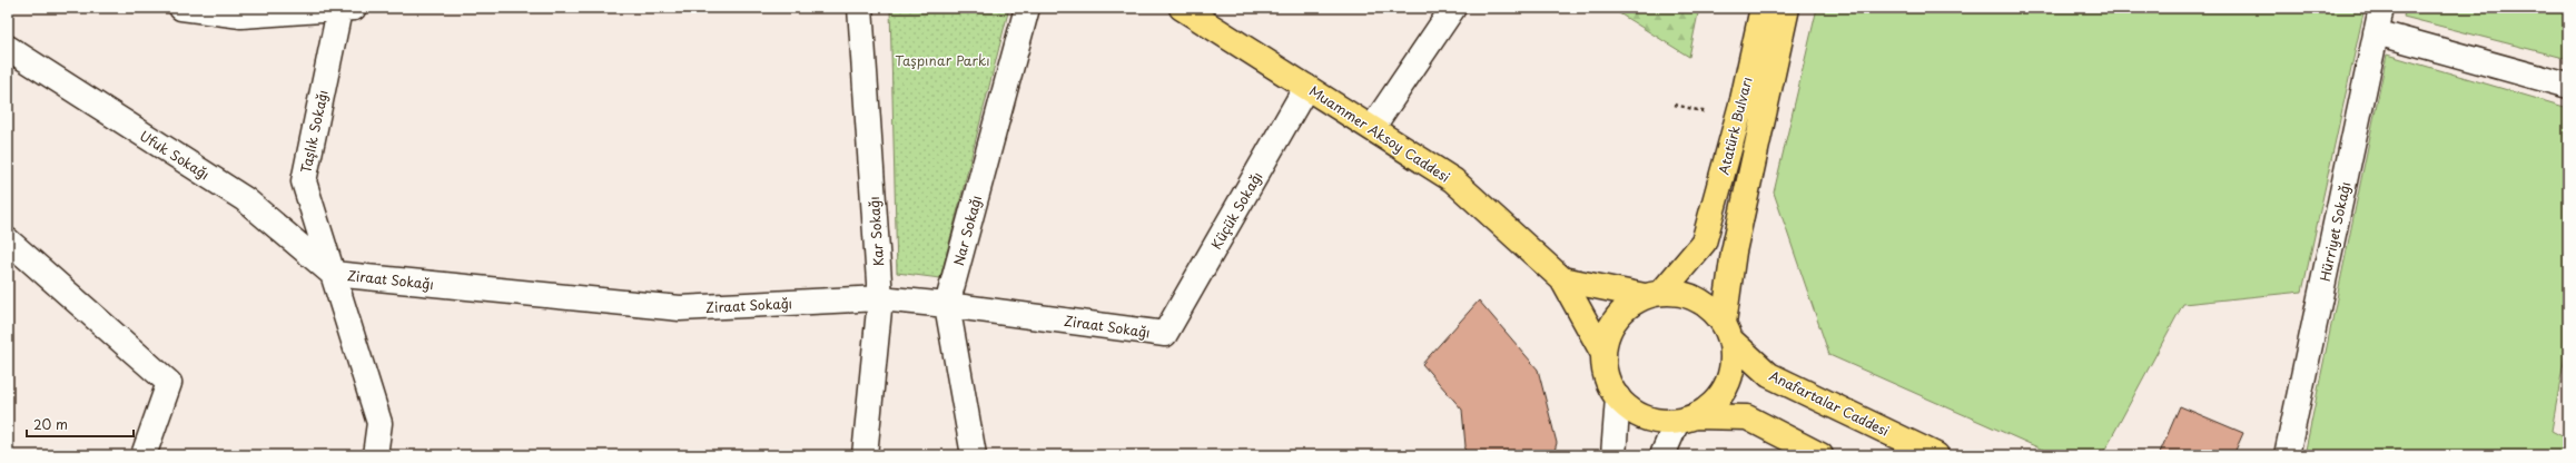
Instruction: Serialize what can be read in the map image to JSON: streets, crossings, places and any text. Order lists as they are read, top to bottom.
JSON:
{
  "streets": {
    "main road": ["Atatürk Bulvarı", "Muammer Aksoy Caddesi", "Anafartalar Caddesi"],
    "street": [
      "Taşlık Sokağı",
      "Ufuk Sokağı",
      "Küçük Sokağı",
      "Nar Sokağı",
      "Kar Sokağı",
      "Hürriyet Sokağı",
      "Ziraat Sokağı"
    ]
  },
  "crossings": [
    ["Atatürk Bulvarı", "Anafartalar Caddesi"],
    ["Taşlık Sokağı", "Ufuk Sokağı"],
    ["Taşlık Sokağı", "Ziraat Sokağı"],
    ["Muammer Aksoy Caddesi", "Küçük Sokağı"],
    ["Ufuk Sokağı", "Ziraat Sokağı"],
    ["Küçük Sokağı", "Ziraat Sokağı"],
    ["Nar Sokağı", "Ziraat Sokağı"],
    ["Kar Sokağı", "Ziraat Sokağı"]
  ],
  "parks": ["Taşpınar Parkı"],
  "scale_bar": "20 m"
}
